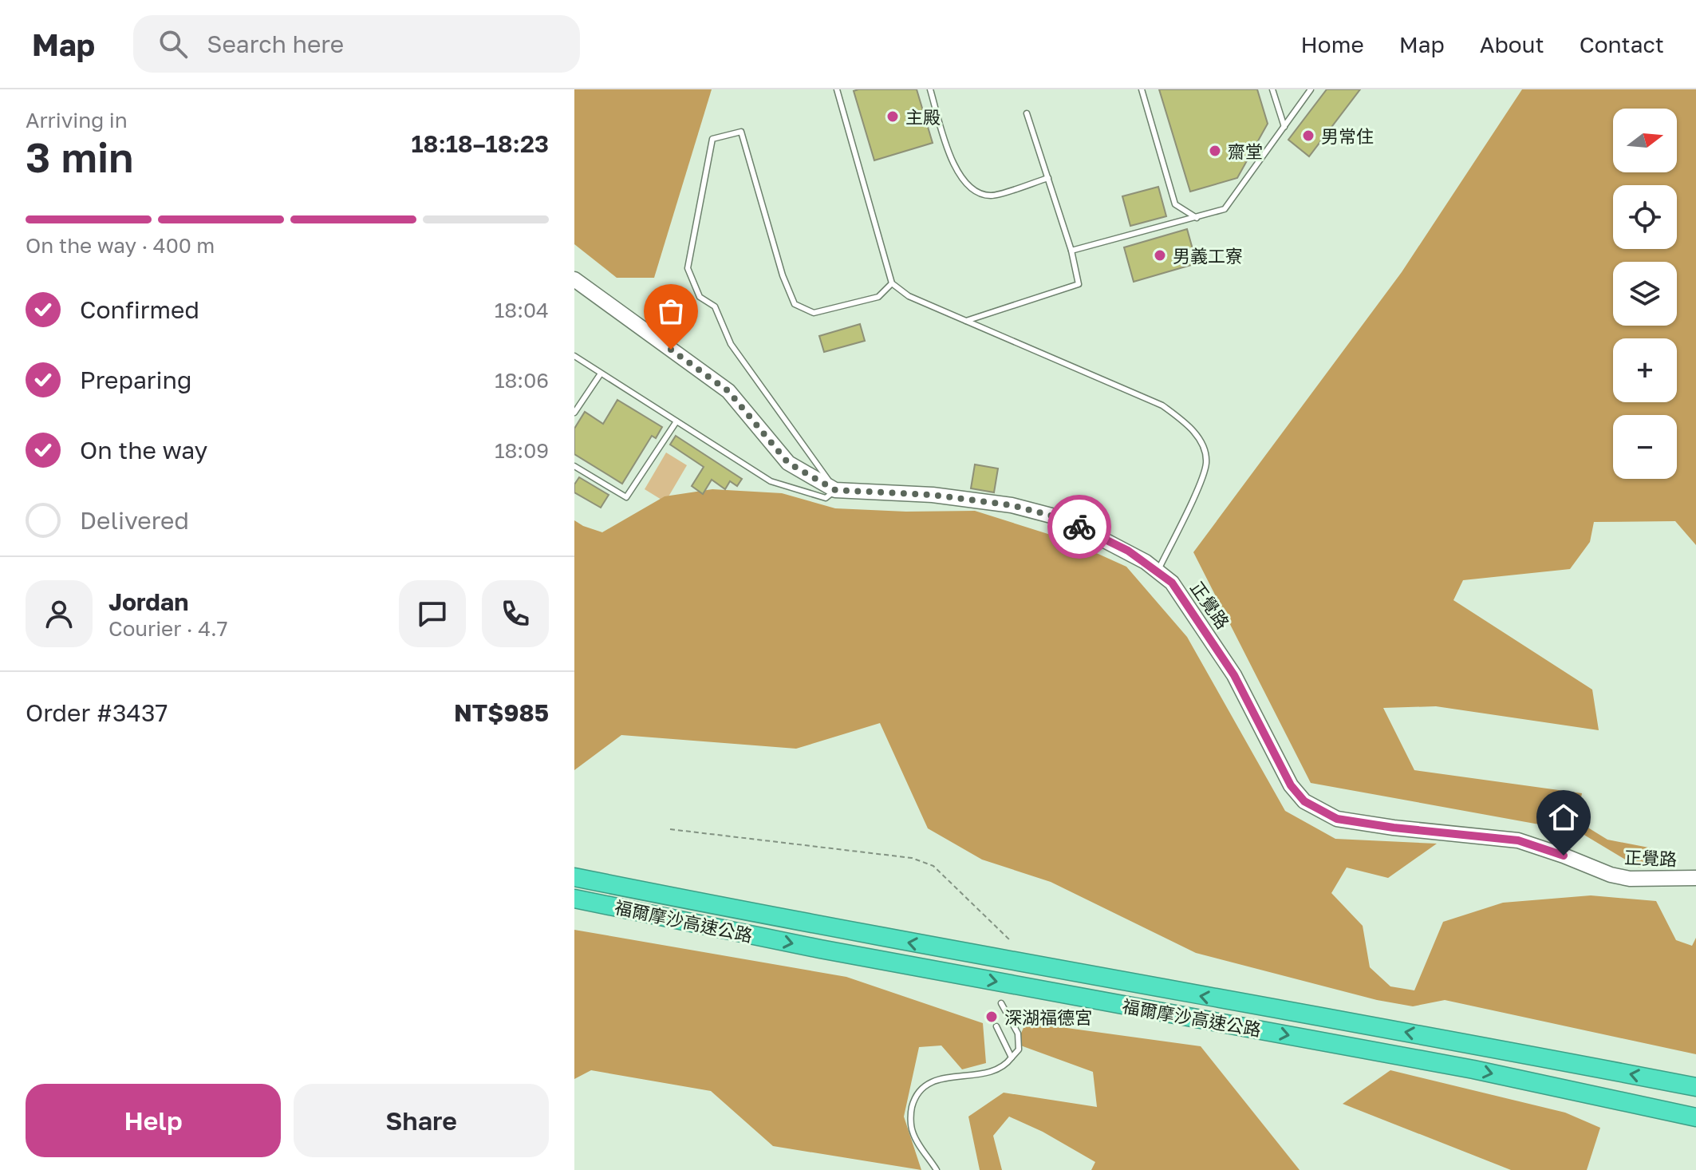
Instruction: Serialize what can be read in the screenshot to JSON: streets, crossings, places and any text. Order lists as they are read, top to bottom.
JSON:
{
  "streets": {
    "highway": ["福爾摩沙高速公路"],
    "street": ["正覺路"]
  },
  "places": [
    "主殿",
    "男常住",
    "齋堂",
    "男義工寮",
    "深湖福德宮"
  ],
  "north": "right",
  "page": {
    "header": "Map",
    "search": "Search here",
    "nav": [
      "Home",
      "Map",
      "About",
      "Contact"
    ],
    "heading": ["3 min", "Arriving in", "18:18–18:23"],
    "panel": [
      "Jordan",
      "Courier · 4.7",
      "Order #3437",
      "NT$985"
    ],
    "map_buttons": ["+", "−"],
    "bar": "On the way · 400 m",
    "list": [
      ["Confirmed", "18:04"],
      ["Preparing", "18:06"],
      ["On the way", "18:09"],
      "Delivered"
    ],
    "buttons": ["Help", "Share"]
  }
}
